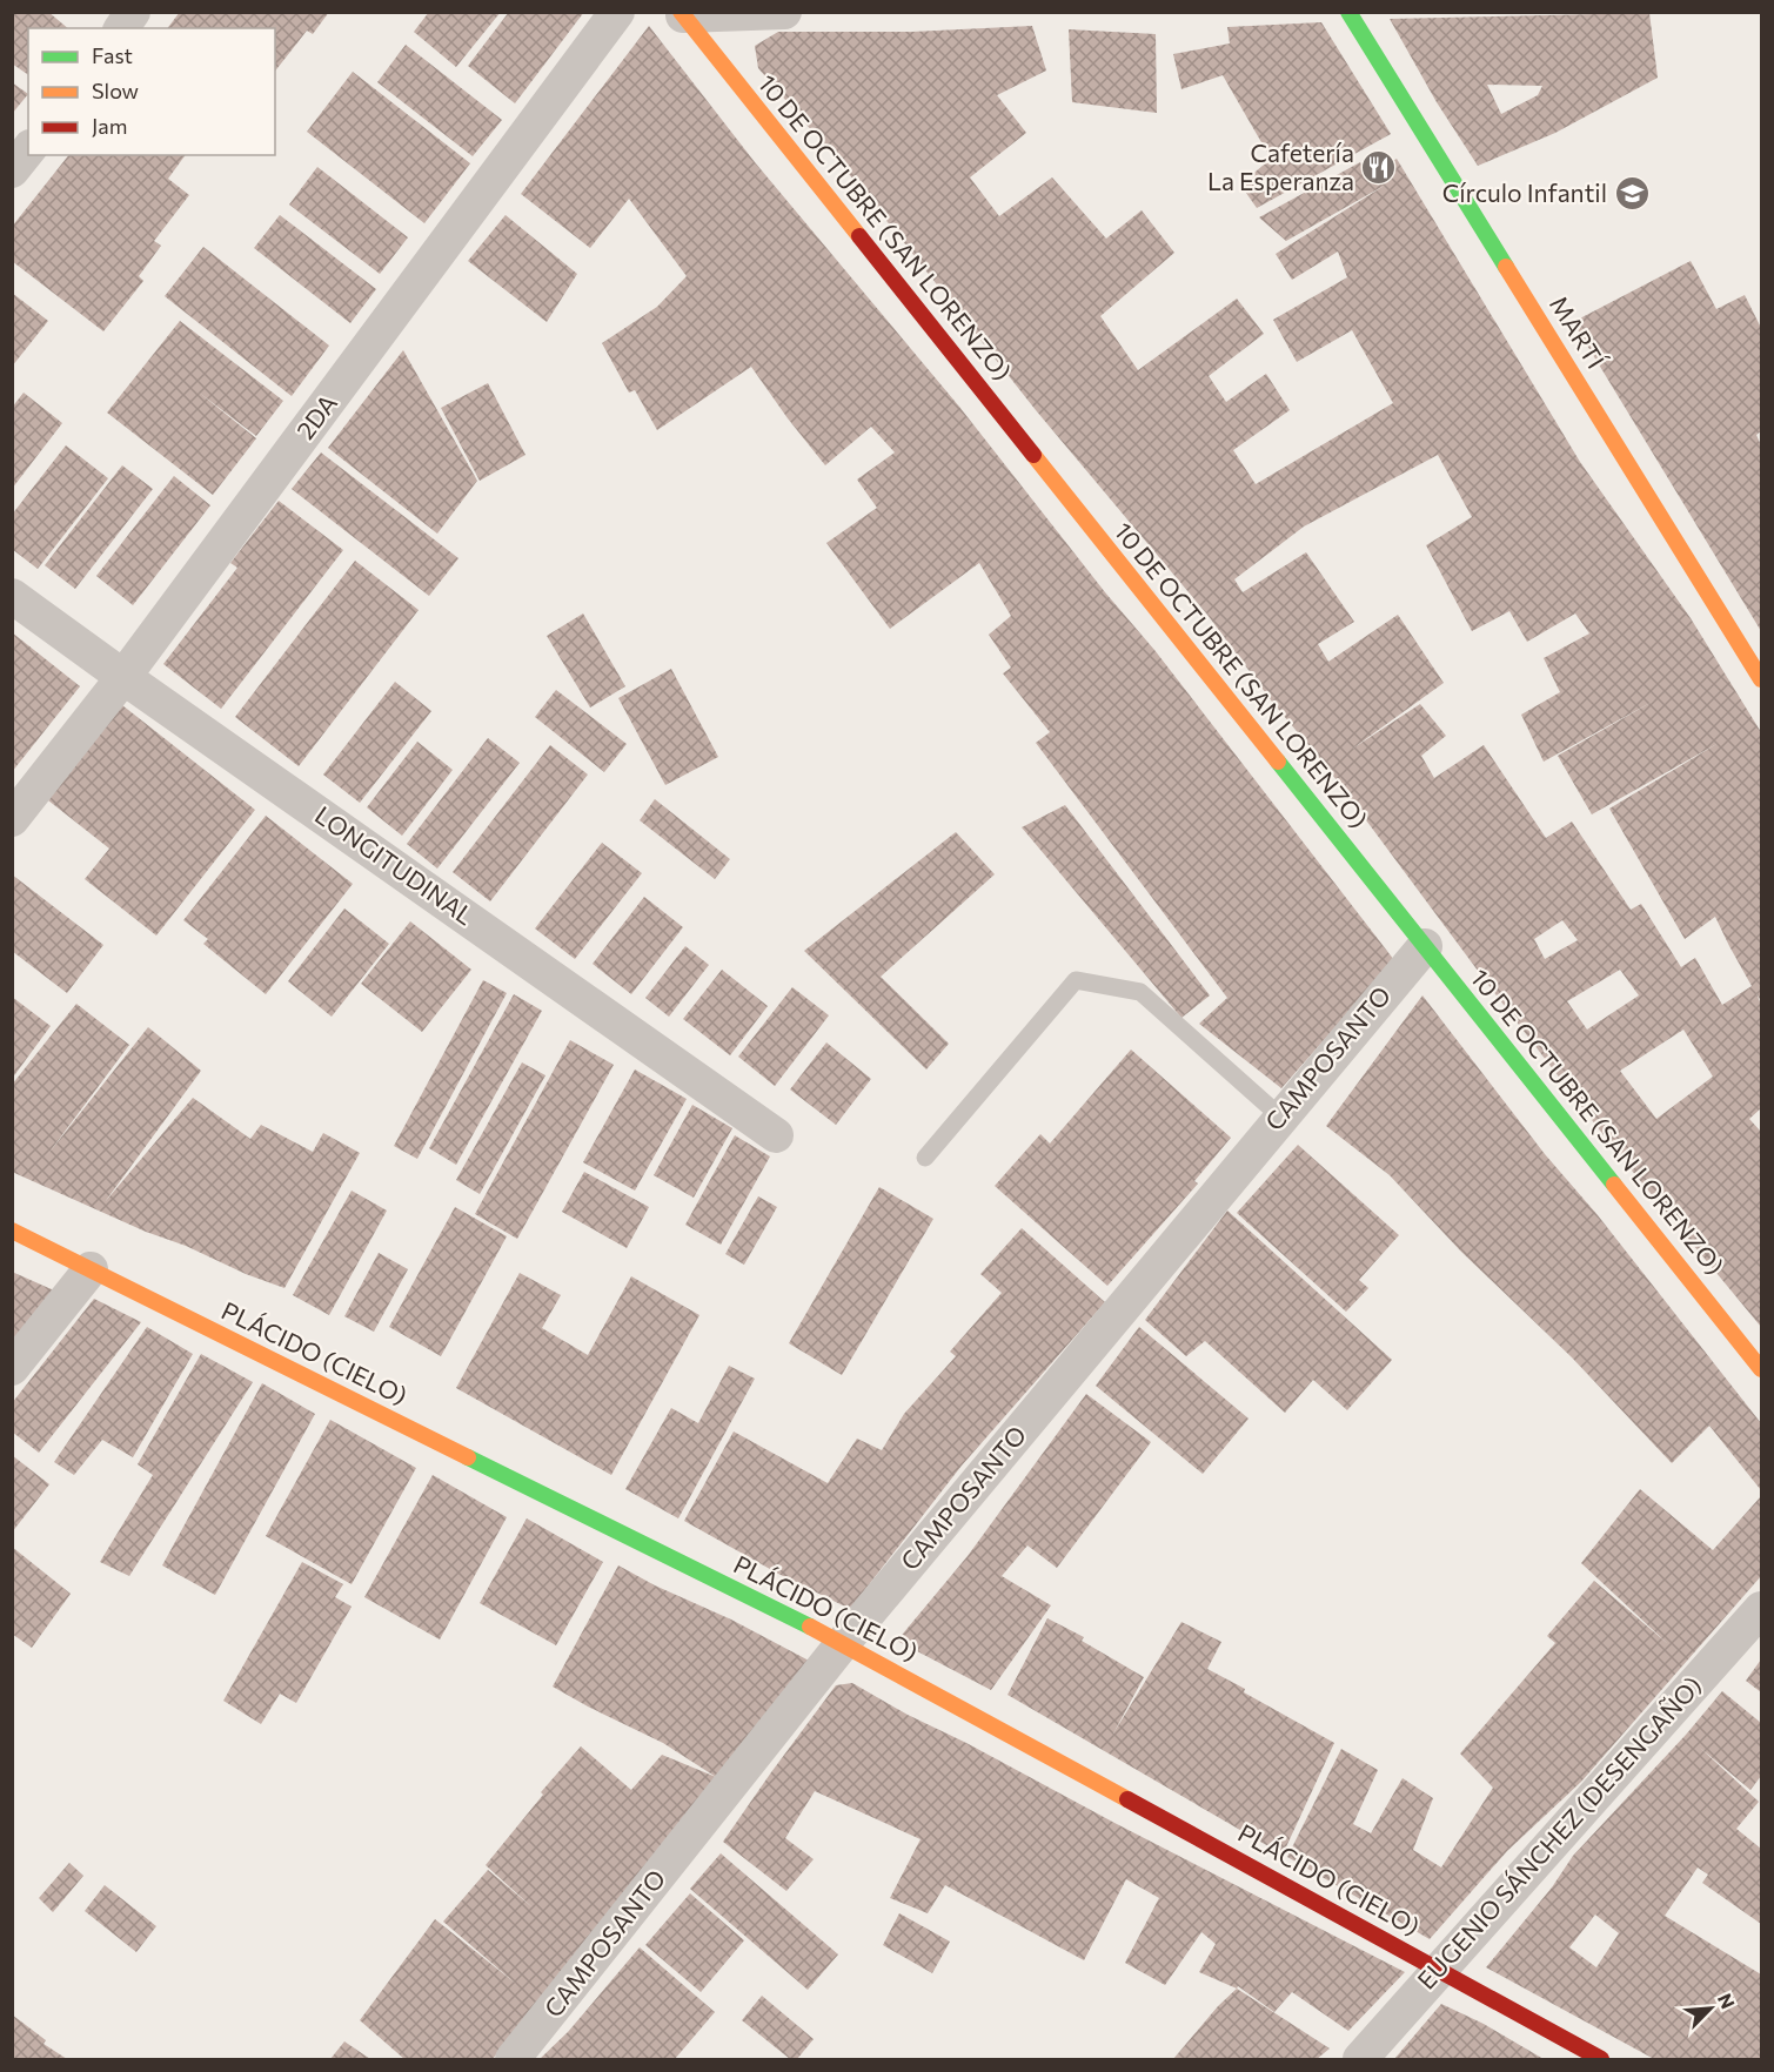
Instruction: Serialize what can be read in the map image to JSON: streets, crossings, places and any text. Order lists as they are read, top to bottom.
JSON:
{
  "streets": {
    "street": [
      "10 DE OCTUBRE (SAN LORENZO)",
      "MARTÍ",
      "2DA",
      "LONGITUDINAL",
      "CAMPOSANTO",
      "PLÁCIDO (CIELO)",
      "EUGENIO SÁNCHEZ (DESENGAÑO)"
    ]
  },
  "crossings": [
    ["10 DE OCTUBRE (SAN LORENZO)", "CAMPOSANTO"],
    ["2DA", "LONGITUDINAL"],
    ["CAMPOSANTO", "PLÁCIDO (CIELO)"],
    ["PLÁCIDO (CIELO)", "EUGENIO SÁNCHEZ (DESENGAÑO)"]
  ],
  "places": {
    "restaurant": ["Cafetería La Esperanza"],
    "school or university": ["Círculo Infantil"]
  },
  "legend": ["Fast", "Slow", "Jam"],
  "north": "top right"
}
